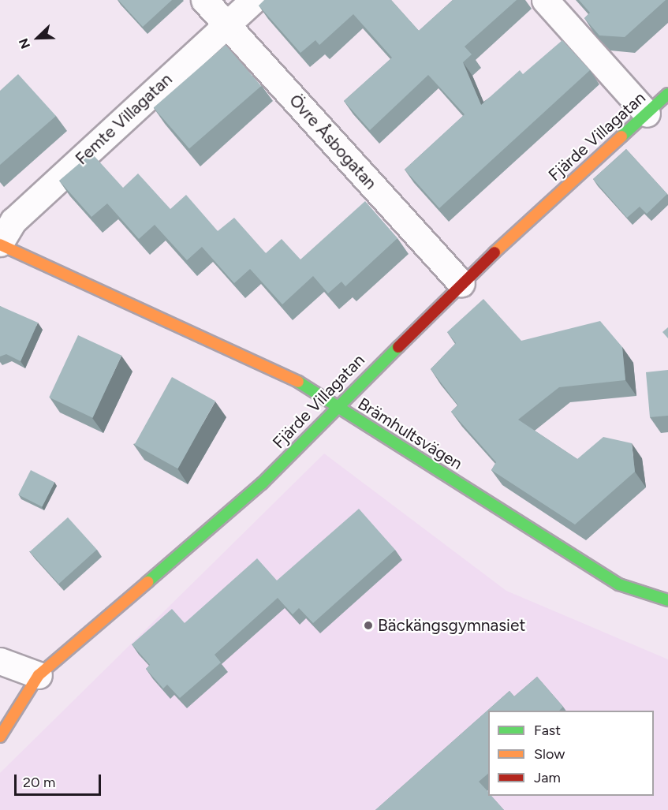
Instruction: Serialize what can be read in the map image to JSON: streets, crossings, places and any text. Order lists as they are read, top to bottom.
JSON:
{
  "streets": {
    "street": [
      "Femte Villagatan",
      "Fjärde Villagatan",
      "Övre Åsbogatan",
      "Brämhultsvägen"
    ]
  },
  "crossings": [
    ["Femte Villagatan", "Övre Åsbogatan"],
    ["Femte Villagatan", "Brämhultsvägen"],
    ["Fjärde Villagatan", "Övre Åsbogatan"],
    ["Fjärde Villagatan", "Brämhultsvägen"]
  ],
  "places": ["Bäckängsgymnasiet"],
  "legend": ["Fast", "Slow", "Jam"],
  "scale_bar": "20 m",
  "north": "bottom left"
}
